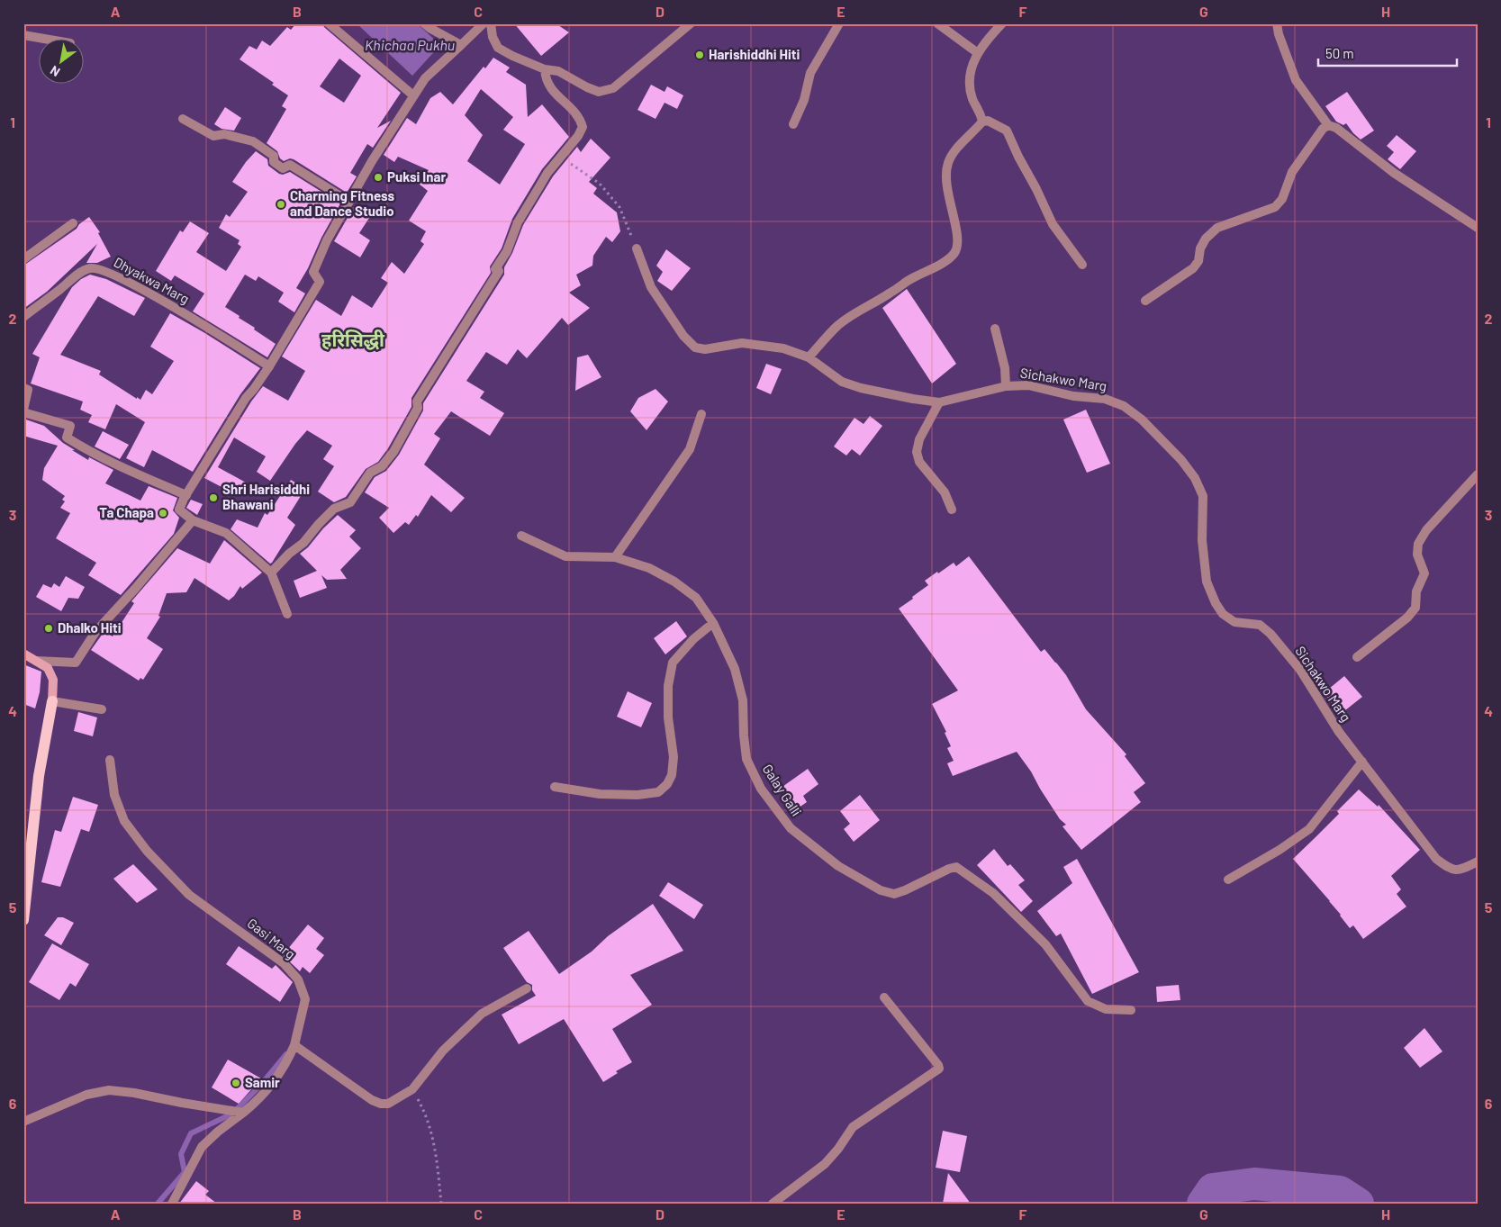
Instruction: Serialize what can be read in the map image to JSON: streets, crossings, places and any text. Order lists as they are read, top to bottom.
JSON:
{
  "streets": {
    "street": [
      "Dhyakwa Marg",
      "Sichakwo Marg",
      "Galay Galli",
      "Gasi Marg"
    ]
  },
  "districts": ["हरिसिद्धी"],
  "water": ["Khichaa Pukhu"],
  "places": [
    "Harishiddhi Hiti",
    "Puksi Inar",
    "Charming Fitness and Dance Studio",
    "Shri Harisiddhi Bhawani",
    "Ta Chapa",
    "Dhalko Hiti",
    "Samir"
  ],
  "scale_bar": "50 m",
  "north": "bottom left",
  "grid": {
    "columns": [
      "A",
      "B",
      "C",
      "D",
      "E",
      "F",
      "G",
      "H"
    ],
    "rows": [
      "1",
      "2",
      "3",
      "4",
      "5",
      "6"
    ]
  }
}
